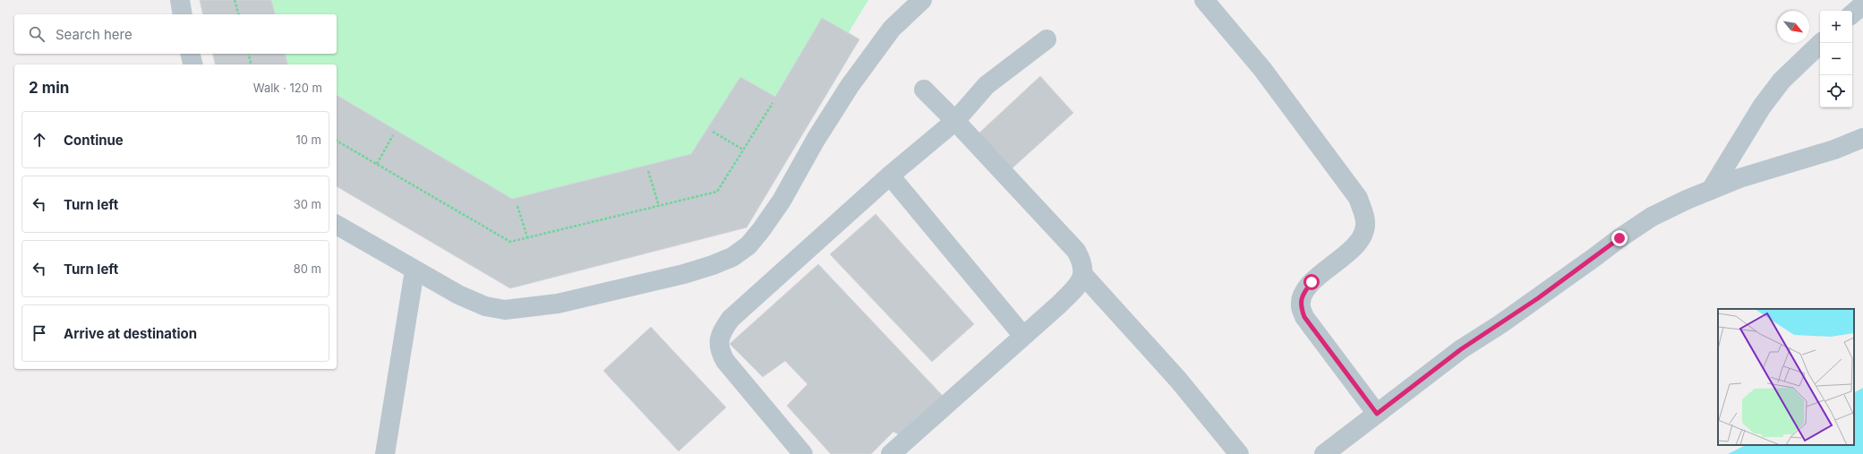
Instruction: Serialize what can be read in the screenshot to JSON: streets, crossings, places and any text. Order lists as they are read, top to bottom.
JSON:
{
  "north": "bottom right",
  "page": {
    "map_buttons": ["+", "−"],
    "search": "Search here",
    "heading": ["2 min", "Walk · 120 m"],
    "list": [
      ["Continue", "10 m"],
      ["Turn left", "30 m"],
      ["Turn left", "80 m"],
      "Arrive at destination"
    ]
  }
}
